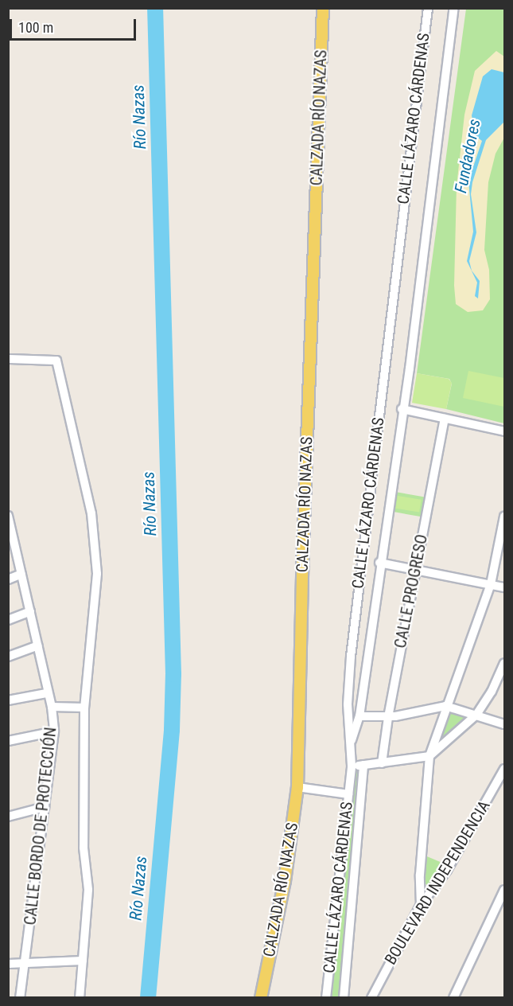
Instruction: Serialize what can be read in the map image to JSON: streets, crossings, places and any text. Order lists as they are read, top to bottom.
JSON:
{
  "streets": {
    "main road": ["CALZADA RÍO NAZAS"],
    "street": [
      "CALLE LÁZARO CÁRDENAS",
      "CALLE PROGRESO",
      "CALLE BORDO DE PROTECCIÓN",
      "BOULEVARD INDEPENDENCIA"
    ]
  },
  "water": ["Río Nazas", "Fundadores"],
  "scale_bar": "100 m"
}
